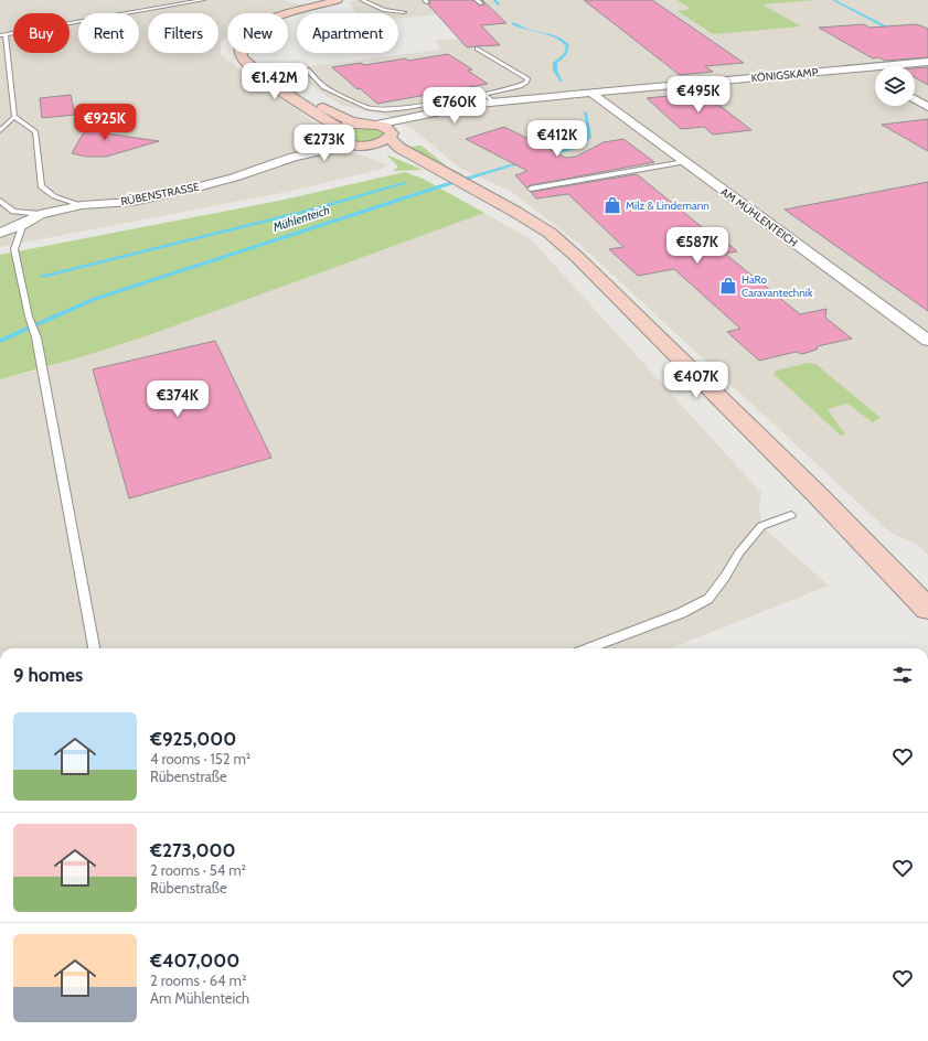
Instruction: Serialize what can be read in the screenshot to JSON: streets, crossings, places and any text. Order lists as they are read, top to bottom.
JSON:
{
  "streets": {
    "street": ["KÖNIGSKAMP", "RÜBENSTRASSE", "AM MÜHLENTEICH"]
  },
  "crossings": [
    ["KÖNIGSKAMP", "AM MÜHLENTEICH"]
  ],
  "water": ["Mühlenteich"],
  "places": {
    "shop": ["Milz & Lindemann", "HaRo Caravantechnik"]
  },
  "page": {
    "chip": [
      "Buy",
      "Rent",
      "Filters",
      "New",
      "Apartment"
    ],
    "price": [
      "€1.42M",
      "€495K",
      "€760K",
      "€925K",
      "€412K",
      "€273K",
      "€587K",
      "€407K",
      "€374K"
    ],
    "heading": "9 homes",
    "list": [
      {
        "name": "€925,000",
        "note": "4 rooms · 152 m² · Rübenstraße"
      },
      {
        "name": "€273,000",
        "note": "2 rooms · 54 m² · Rübenstraße"
      },
      {
        "name": "€407,000",
        "note": "2 rooms · 64 m² · Am Mühlenteich"
      }
    ]
  }
}
